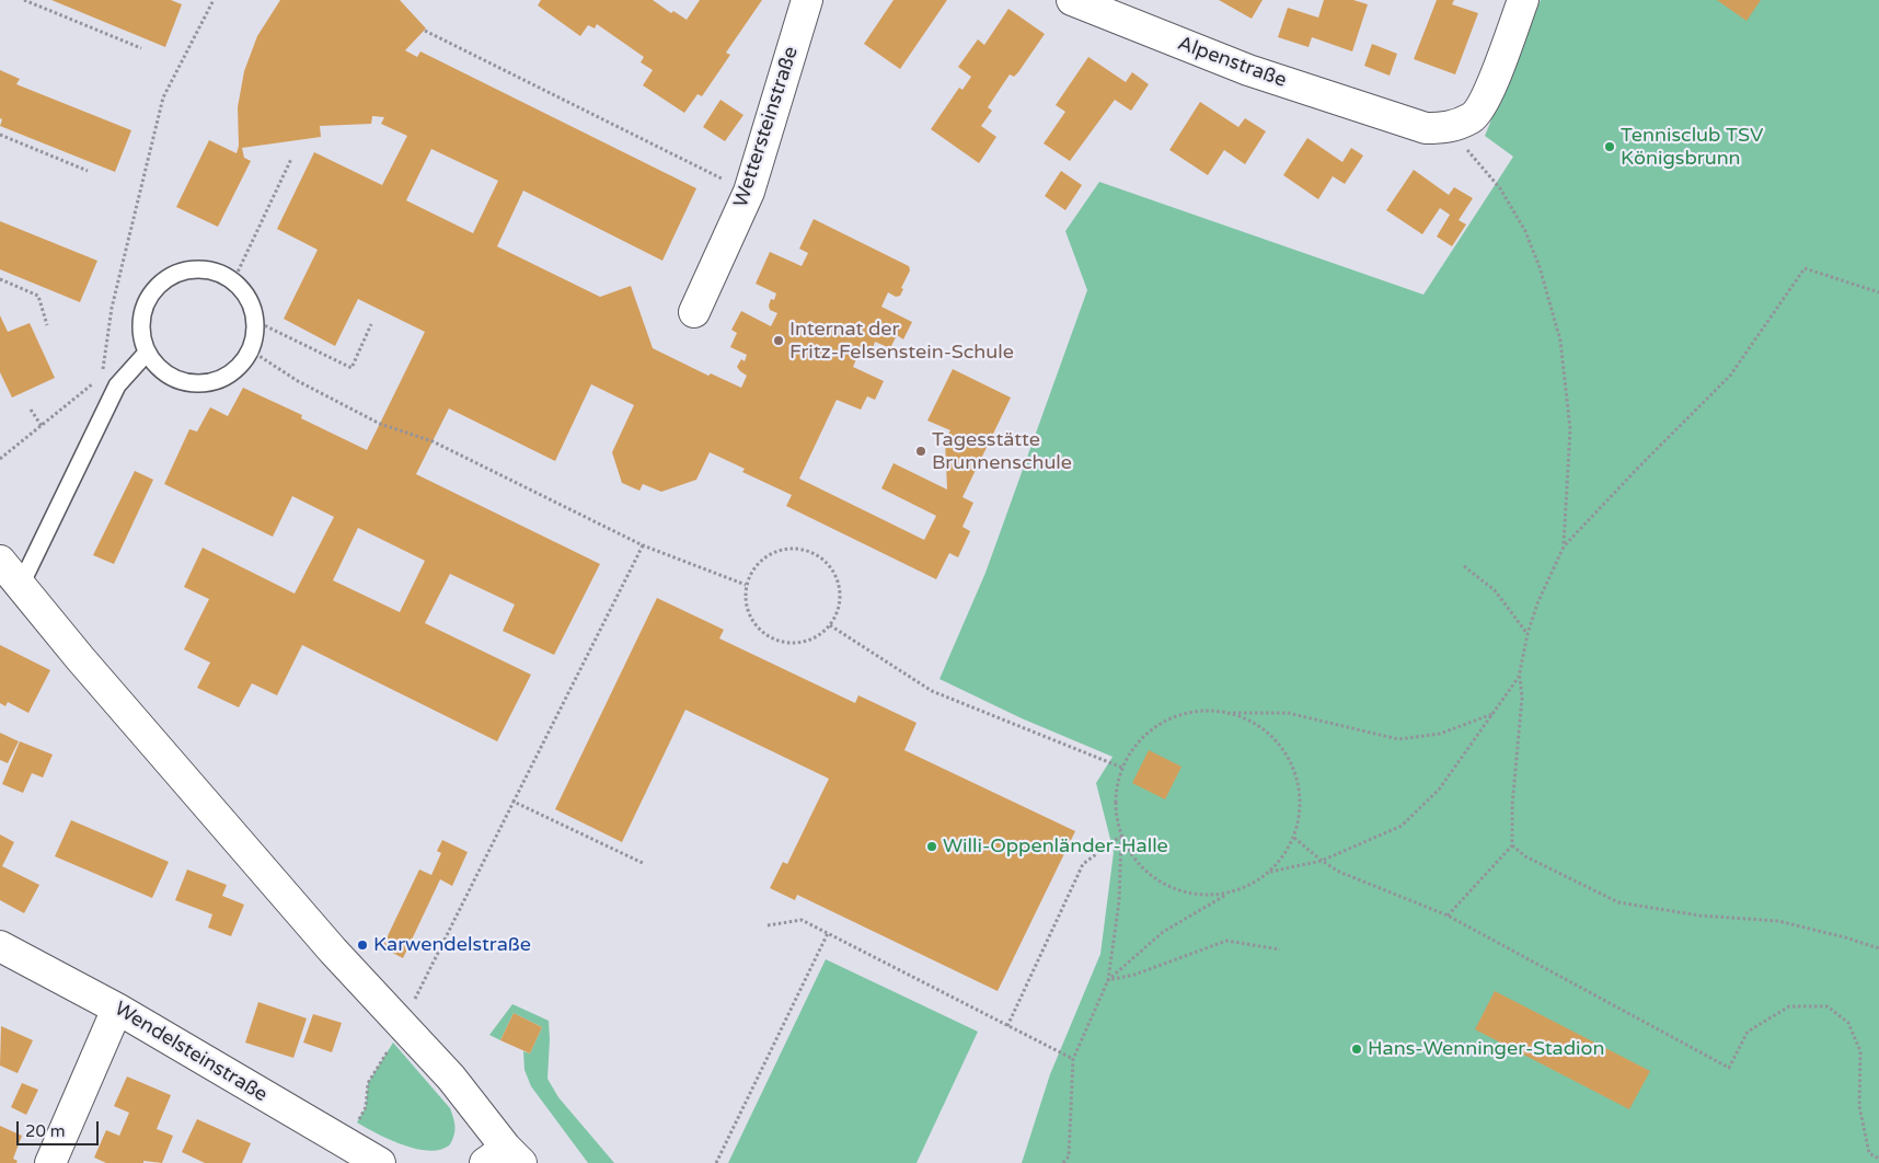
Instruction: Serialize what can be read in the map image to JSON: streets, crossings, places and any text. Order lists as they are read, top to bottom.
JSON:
{
  "streets": {
    "street": ["Alpenstraße", "Wettersteinstraße", "Wendelsteinstraße"]
  },
  "places": [
    "Tennisclub TSV Königsbrunn",
    "Internat der Fritz-Felsenstein-Schule",
    "Tagesstätte Brunnenschule",
    "Willi-Oppenländer-Halle",
    "Karwendelstraße",
    "Hans-Wenninger-Stadion"
  ],
  "scale_bar": "20 m"
}
